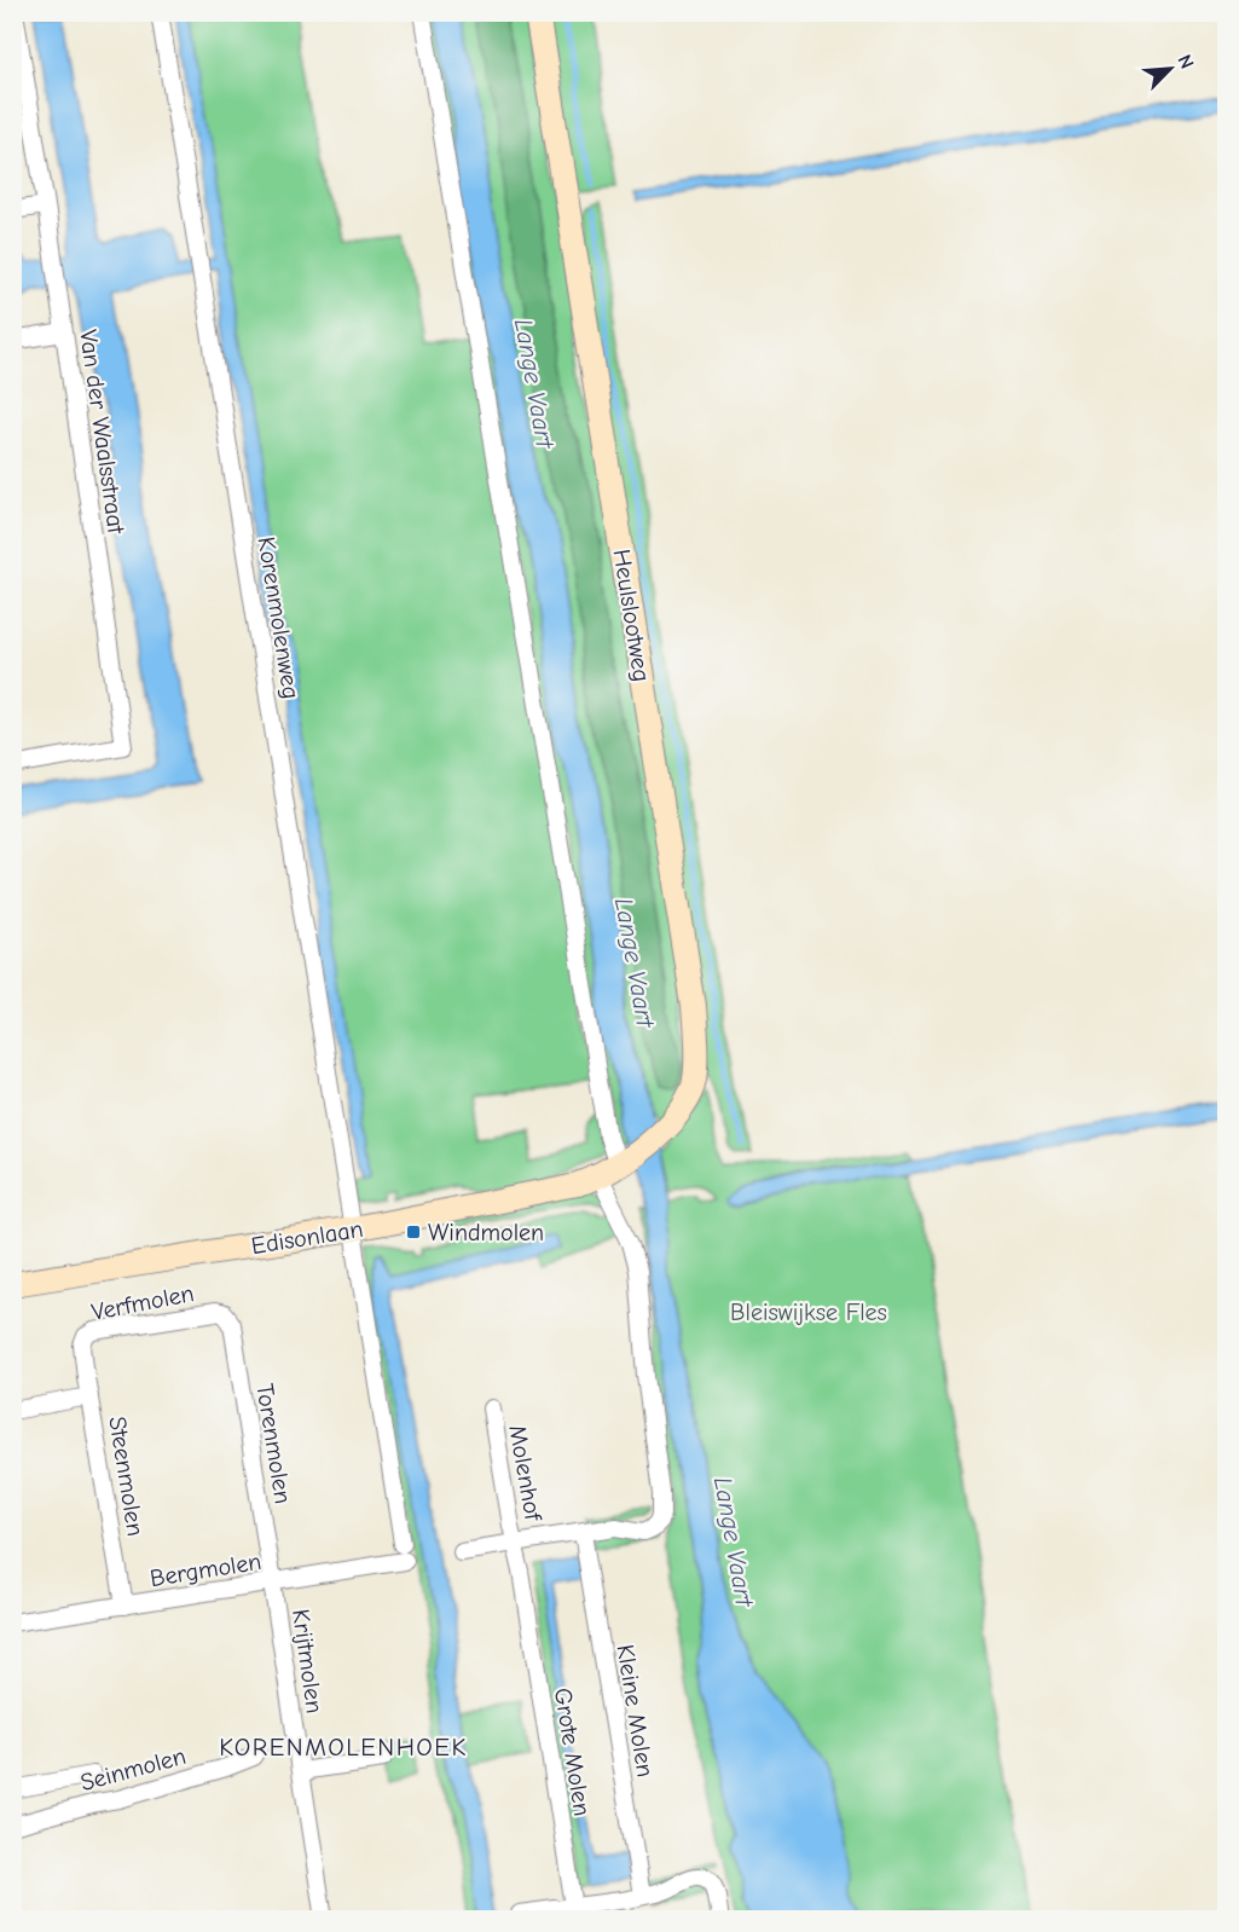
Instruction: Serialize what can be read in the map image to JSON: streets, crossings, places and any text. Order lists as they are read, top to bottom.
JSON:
{
  "streets": {
    "street": [
      "Van der Waalsstraat",
      "Heulslootweg",
      "Korenmolenweg",
      "Edisonlaan",
      "Verfmolen",
      "Torenmolen",
      "Molenhof",
      "Steenmolen",
      "Bergmolen",
      "Krijtmolen",
      "Kleine Molen",
      "Grote Molen",
      "Seinmolen"
    ]
  },
  "crossings": [
    ["Heulslootweg", "Edisonlaan"],
    ["Korenmolenweg", "Edisonlaan"],
    ["Verfmolen", "Torenmolen"],
    ["Verfmolen", "Steenmolen"],
    ["Torenmolen", "Bergmolen"],
    ["Torenmolen", "Krijtmolen"],
    ["Molenhof", "Grote Molen"],
    ["Steenmolen", "Bergmolen"],
    ["Bergmolen", "Krijtmolen"]
  ],
  "districts": ["KORENMOLENHOEK"],
  "water": ["Lange Vaart"],
  "parks": ["Bleiswijkse Fles"],
  "places": {
    "transit": ["Windmolen"]
  },
  "north": "top right"
}
